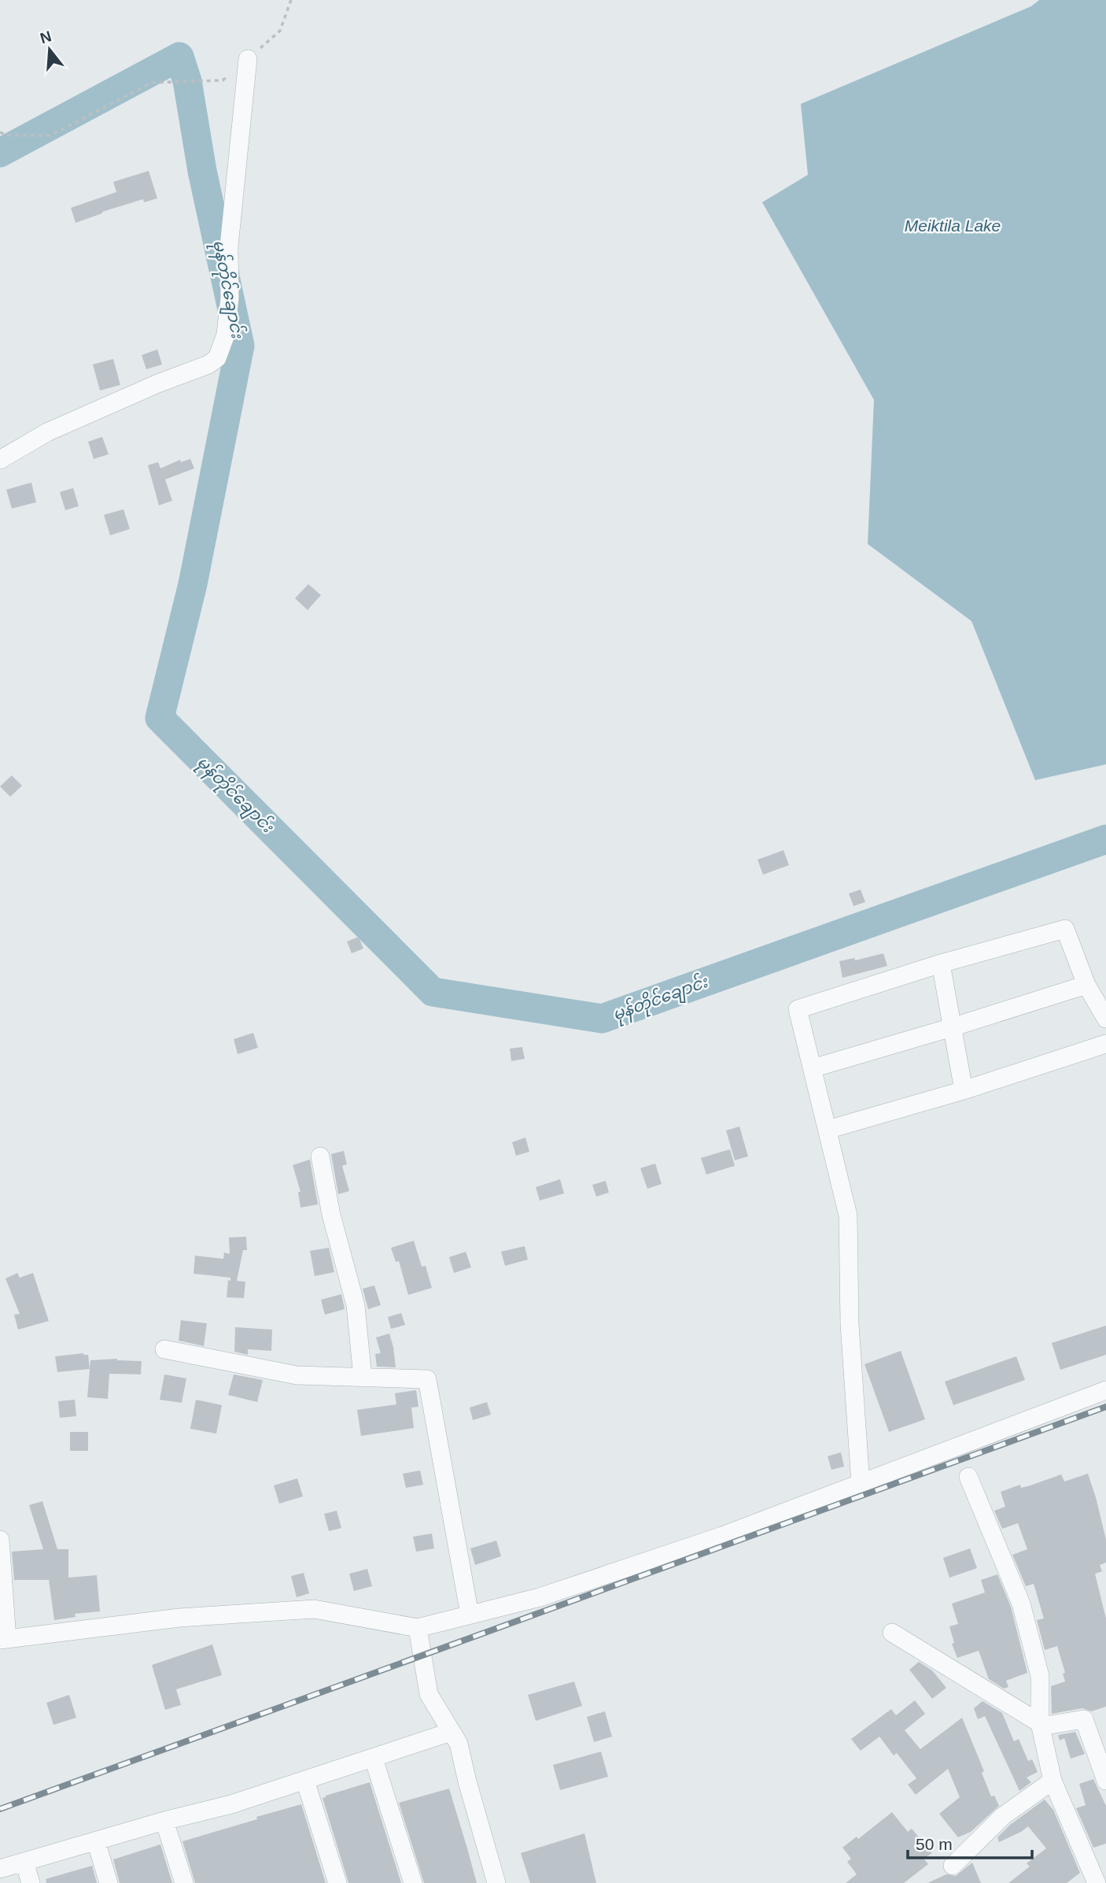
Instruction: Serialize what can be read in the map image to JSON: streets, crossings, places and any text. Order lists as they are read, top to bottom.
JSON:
{
  "water": ["Meiktila Lake", "မုန်တိုင်ချောင်း"],
  "scale_bar": "50 m",
  "north": "top"
}
